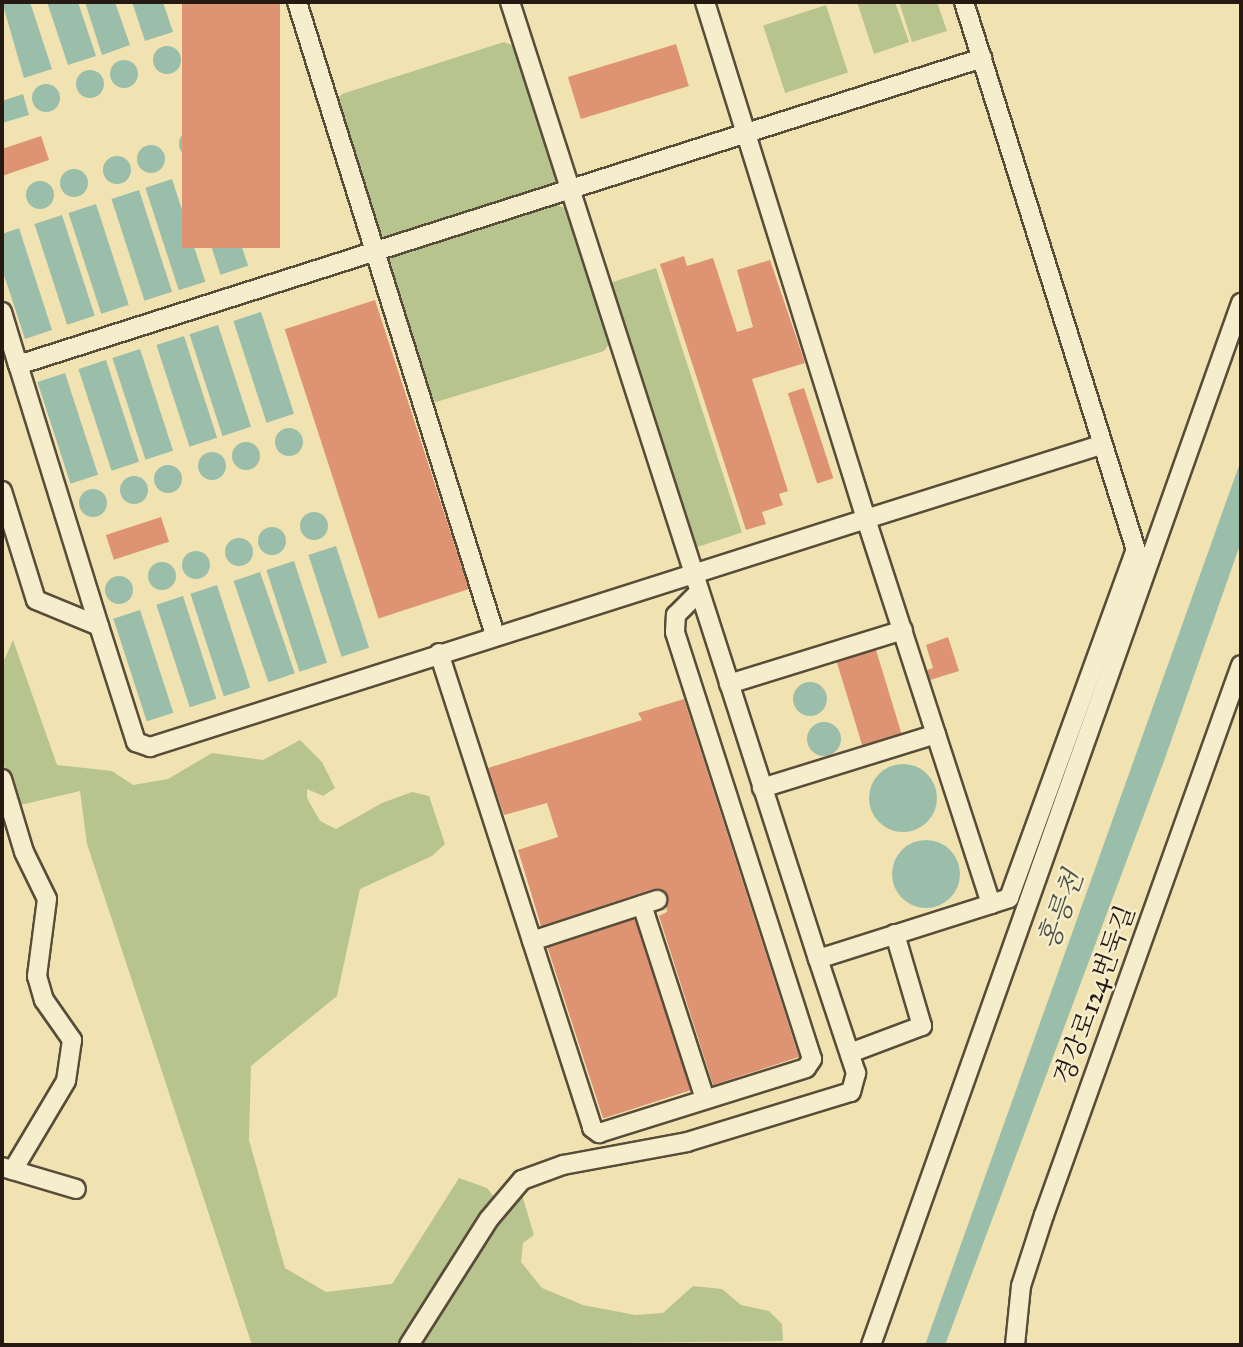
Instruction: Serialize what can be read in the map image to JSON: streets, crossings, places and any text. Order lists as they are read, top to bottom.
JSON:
{
  "streets": {
    "street": ["경강로124번둑길"]
  },
  "water": ["홍릉천"]
}
